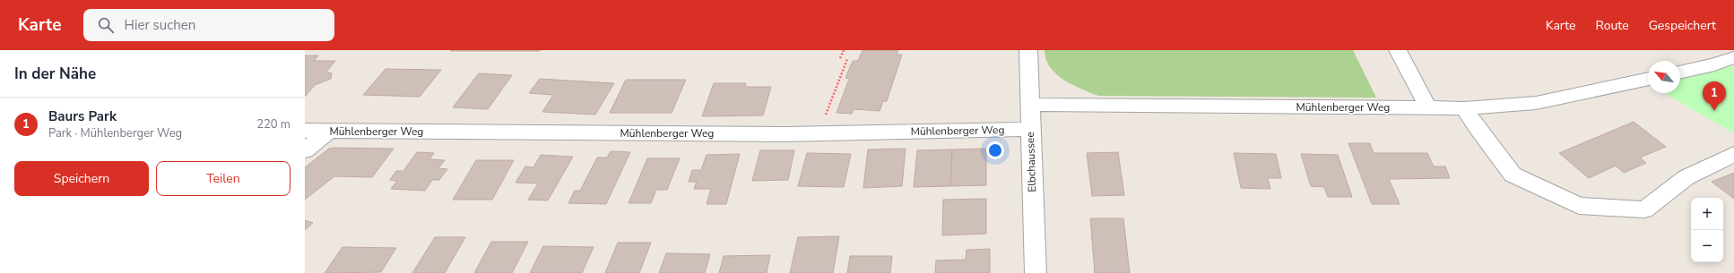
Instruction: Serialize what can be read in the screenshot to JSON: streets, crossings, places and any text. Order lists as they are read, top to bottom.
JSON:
{
  "streets": {
    "street": ["Mühlenberger Weg", "Elbchaussee"]
  },
  "crossings": [
    ["Mühlenberger Weg", "Elbchaussee"]
  ],
  "north": "top left",
  "page": {
    "header": "Karte",
    "search": "Hier suchen",
    "nav": ["Karte", "Route", "Gespeichert"],
    "heading": "In der Nähe",
    "pins": "1",
    "list": [
      {
        "mark": "1",
        "name": "Baurs Park",
        "note": "Park · Mühlenberger Weg",
        "value": "220 m"
      }
    ],
    "buttons": ["Speichern", "Teilen"],
    "map_buttons": ["+", "−"]
  }
}
